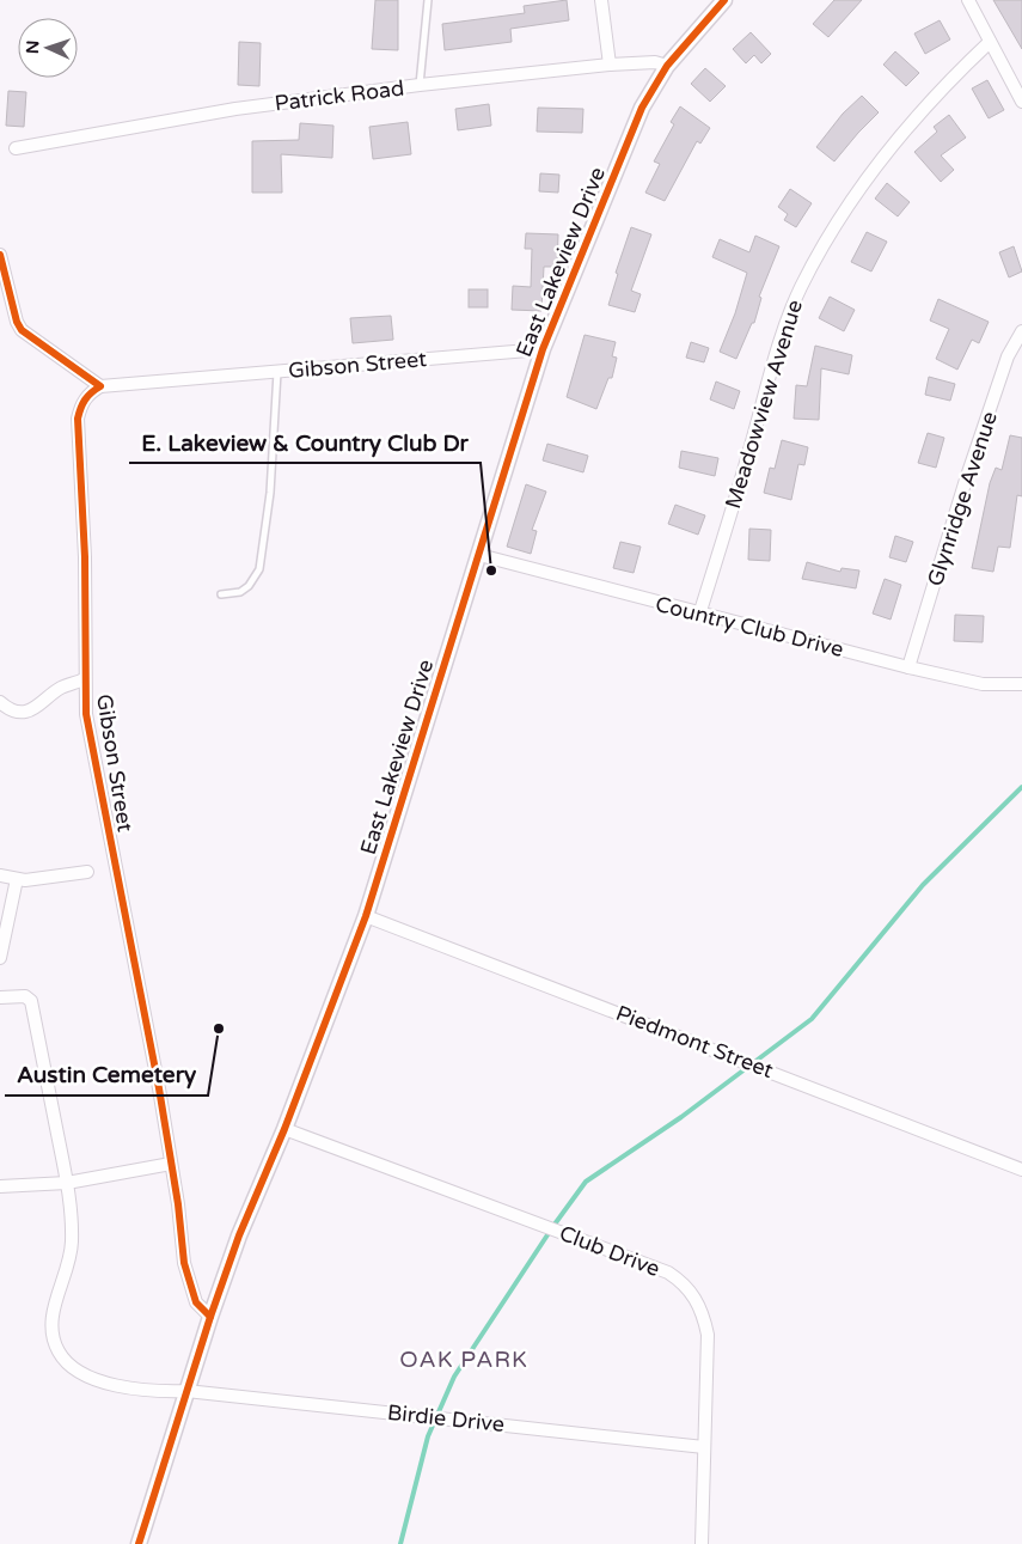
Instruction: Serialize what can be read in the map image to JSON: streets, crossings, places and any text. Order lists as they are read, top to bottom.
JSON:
{
  "streets": {
    "street": [
      "Patrick Road",
      "East Lakeview Drive",
      "Gibson Street",
      "Meadowview Avenue",
      "Glynridge Avenue",
      "Country Club Drive",
      "Piedmont Street",
      "Club Drive",
      "Birdie Drive"
    ]
  },
  "crossings": [
    ["Patrick Road", "East Lakeview Drive"],
    ["East Lakeview Drive", "Gibson Street"],
    ["East Lakeview Drive", "Country Club Drive"],
    ["East Lakeview Drive", "Piedmont Street"],
    ["East Lakeview Drive", "Club Drive"],
    ["East Lakeview Drive", "Birdie Drive"],
    ["Meadowview Avenue", "Country Club Drive"],
    ["Glynridge Avenue", "Country Club Drive"],
    ["Club Drive", "Birdie Drive"]
  ],
  "districts": ["OAK PARK"],
  "places": ["E. Lakeview & Country Club Dr", "Austin Cemetery"],
  "north": "left"
}
